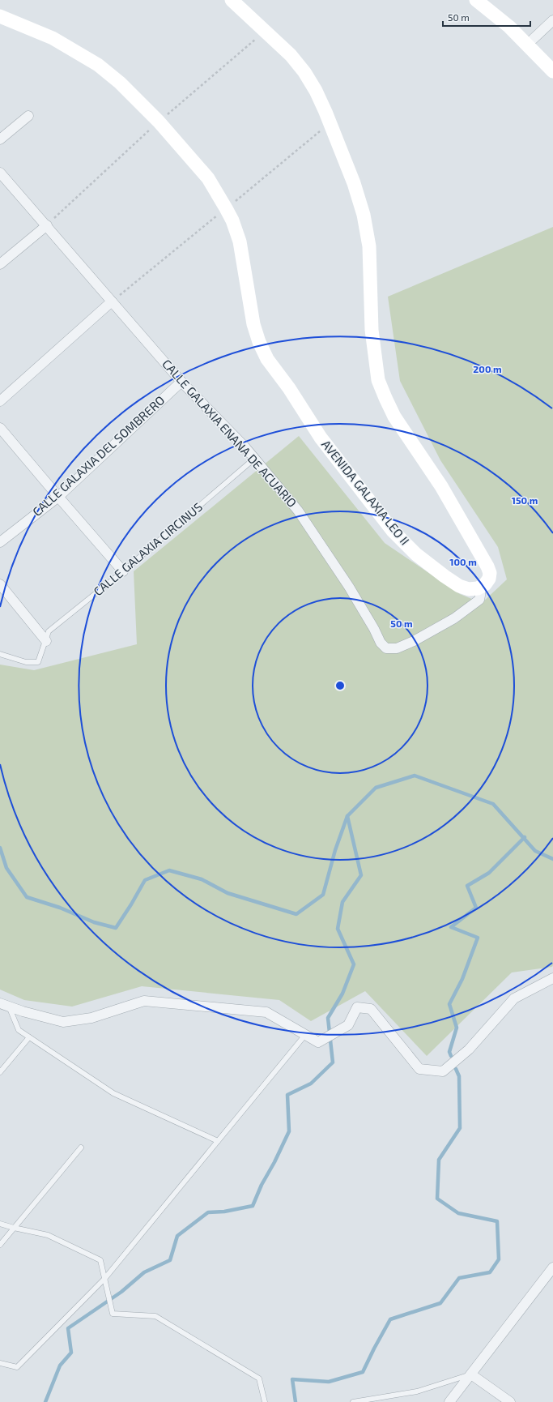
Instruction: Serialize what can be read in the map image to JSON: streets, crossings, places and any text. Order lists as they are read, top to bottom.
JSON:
{
  "streets": {
    "street": ["CALLE GALAXIA ENANA DE ACUARIO", "CALLE GALAXIA DEL SOMBRERO", "AVENIDA GALAXIA LEO II"],
    "lane": ["CALLE GALAXIA CIRCINUS"]
  },
  "crossings": [
    ["CALLE GALAXIA ENANA DE ACUARIO", "CALLE GALAXIA DEL SOMBRERO"],
    ["CALLE GALAXIA ENANA DE ACUARIO", "AVENIDA GALAXIA LEO II"],
    ["CALLE GALAXIA ENANA DE ACUARIO", "CALLE GALAXIA CIRCINUS"]
  ],
  "scale_bar": "50 m",
  "rings": [
    "200 m",
    "150 m",
    "100 m",
    "50 m"
  ]
}
